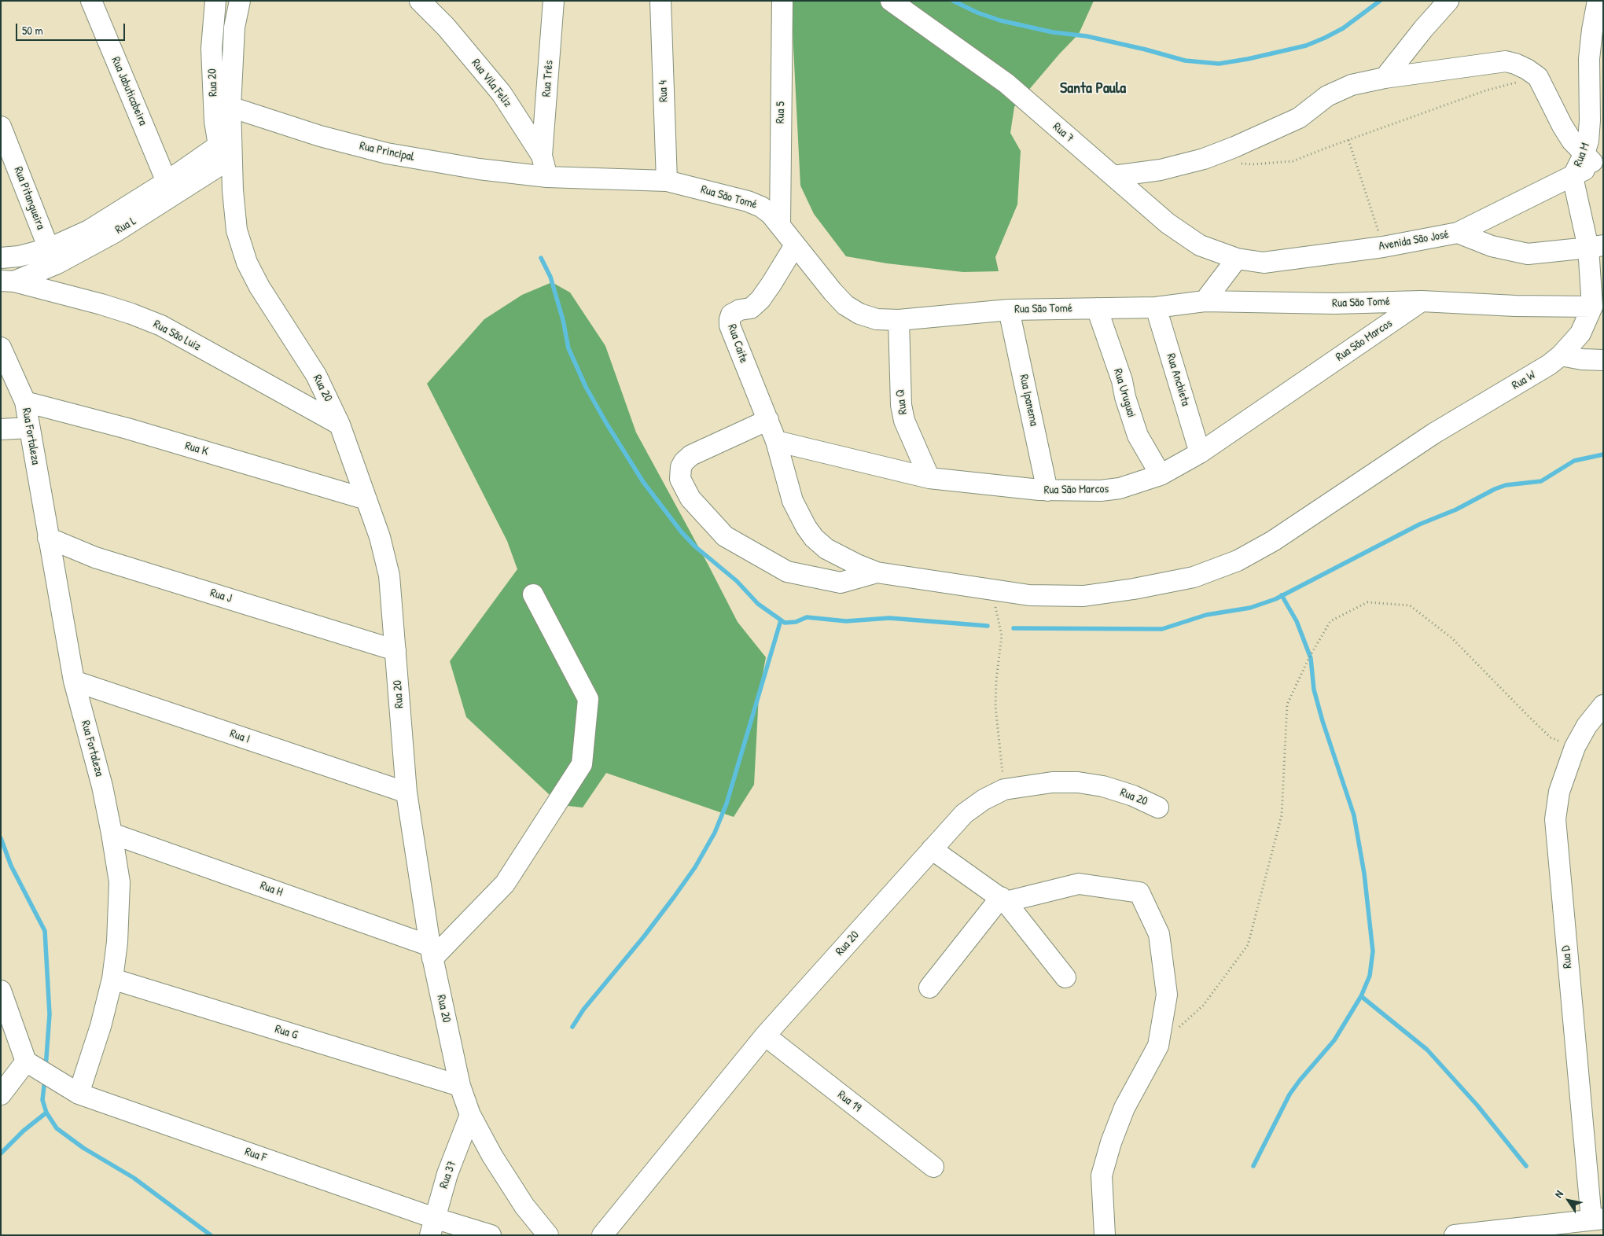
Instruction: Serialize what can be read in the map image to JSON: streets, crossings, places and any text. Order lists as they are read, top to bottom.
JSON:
{
  "streets": {
    "street": [
      "Rua Três",
      "Rua 20",
      "Rua Vila Feliz",
      "Rua Jabuticabeira",
      "Rua 4",
      "Rua 5",
      "Rua 7",
      "Rua Principal",
      "Rua M",
      "Rua São Tomé",
      "Rua Pitangueira",
      "Rua L",
      "Avenida São José",
      "Rua São Luiz",
      "Rua São Marcos",
      "Rua Caite",
      "Rua Anchieta",
      "Rua W",
      "Rua Uruguai",
      "Rua Ipanema",
      "Rua Q",
      "Rua Fortaleza",
      "Rua K",
      "Rua J",
      "Rua I",
      "Rua H",
      "Rua D",
      "Rua G",
      "Rua 19",
      "Rua F",
      "Rua 37"
    ]
  },
  "crossings": [
    ["Rua Três", "Rua Vila Feliz"],
    ["Rua 20", "Rua Principal"],
    ["Rua 20", "Rua L"],
    ["Rua 20", "Rua São Luiz"],
    ["Rua 20", "Rua K"],
    ["Rua 20", "Rua J"],
    ["Rua 20", "Rua I"],
    ["Rua 20", "Rua H"],
    ["Rua 20", "Rua G"],
    ["Rua 20", "Rua 19"],
    ["Rua 20", "Rua 37"],
    ["Rua Vila Feliz", "Rua Principal"],
    ["Rua Vila Feliz", "Rua São Tomé"],
    ["Rua 4", "Rua São Tomé"],
    ["Rua 5", "Rua São Tomé"],
    ["Rua 7", "Avenida São José"],
    ["Rua Principal", "Rua São Tomé"],
    ["Rua M", "Rua São Tomé"],
    ["Rua M", "Avenida São José"],
    ["Rua M", "Rua W"],
    ["Rua São Tomé", "Rua São Marcos"],
    ["Rua São Tomé", "Rua Caite"],
    ["Rua São Tomé", "Rua Anchieta"],
    ["Rua São Tomé", "Rua W"],
    ["Rua São Tomé", "Rua Uruguai"],
    ["Rua São Tomé", "Rua Ipanema"],
    ["Rua São Tomé", "Rua Q"],
    ["Rua L", "Rua São Luiz"],
    ["Rua São Marcos", "Rua Caite"],
    ["Rua São Marcos", "Rua Anchieta"],
    ["Rua São Marcos", "Rua Uruguai"],
    ["Rua São Marcos", "Rua Ipanema"],
    ["Rua São Marcos", "Rua Q"],
    ["Rua Caite", "Rua W"],
    ["Rua Fortaleza", "Rua K"],
    ["Rua Fortaleza", "Rua J"],
    ["Rua Fortaleza", "Rua I"],
    ["Rua Fortaleza", "Rua H"],
    ["Rua Fortaleza", "Rua G"],
    ["Rua Fortaleza", "Rua F"],
    ["Rua F", "Rua 37"]
  ],
  "districts": ["Santa Paula"],
  "scale_bar": "50 m",
  "north": "top left"
}
